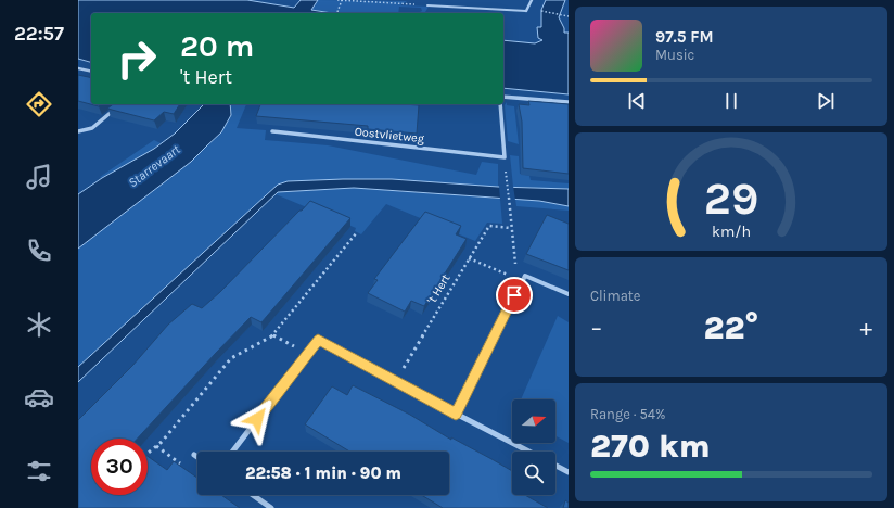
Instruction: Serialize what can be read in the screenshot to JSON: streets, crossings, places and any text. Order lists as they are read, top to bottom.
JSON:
{
  "streets": {
    "street": ["Oostvlietweg"],
    "path": ["'t Hert"]
  },
  "water": ["Starrevaart"],
  "north": "right",
  "page": {
    "tabs": "22:57",
    "turn": ["20 m", "'t Hert"],
    "song": ["97.5 FM", "Music"],
    "tile": [
      "Climate",
      ["Range · 54%", "270 km"]
    ],
    "heat": ["−", "22°", "+"],
    "limit": "30",
    "trip": "22:58 · 1 min · 90 m",
    "gauge": ["29", "km/h"]
  }
}
